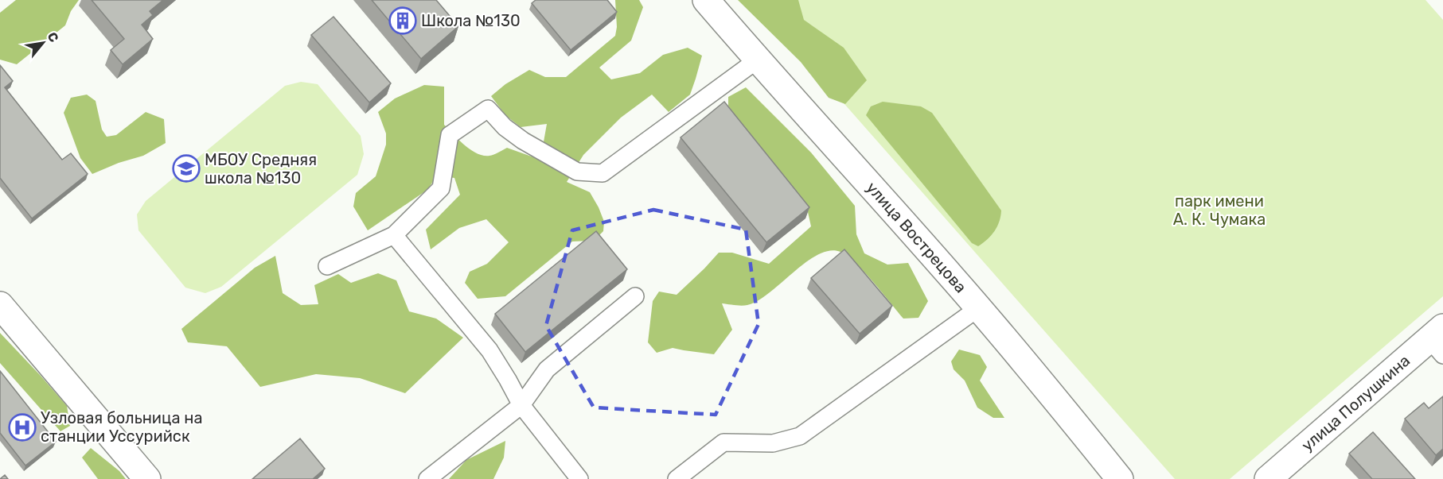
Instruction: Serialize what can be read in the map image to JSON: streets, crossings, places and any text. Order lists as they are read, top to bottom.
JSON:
{
  "streets": {
    "street": ["улица Вострецова", "улица Полушкина"]
  },
  "parks": ["парк имени А. К. Чумака"],
  "places": {
    "building": ["Школа №130"],
    "school or university": ["МБОУ Средняя школа №130"],
    "hospital": ["Узловая больница на станции Уссурийск"]
  },
  "north": "top right"
}
